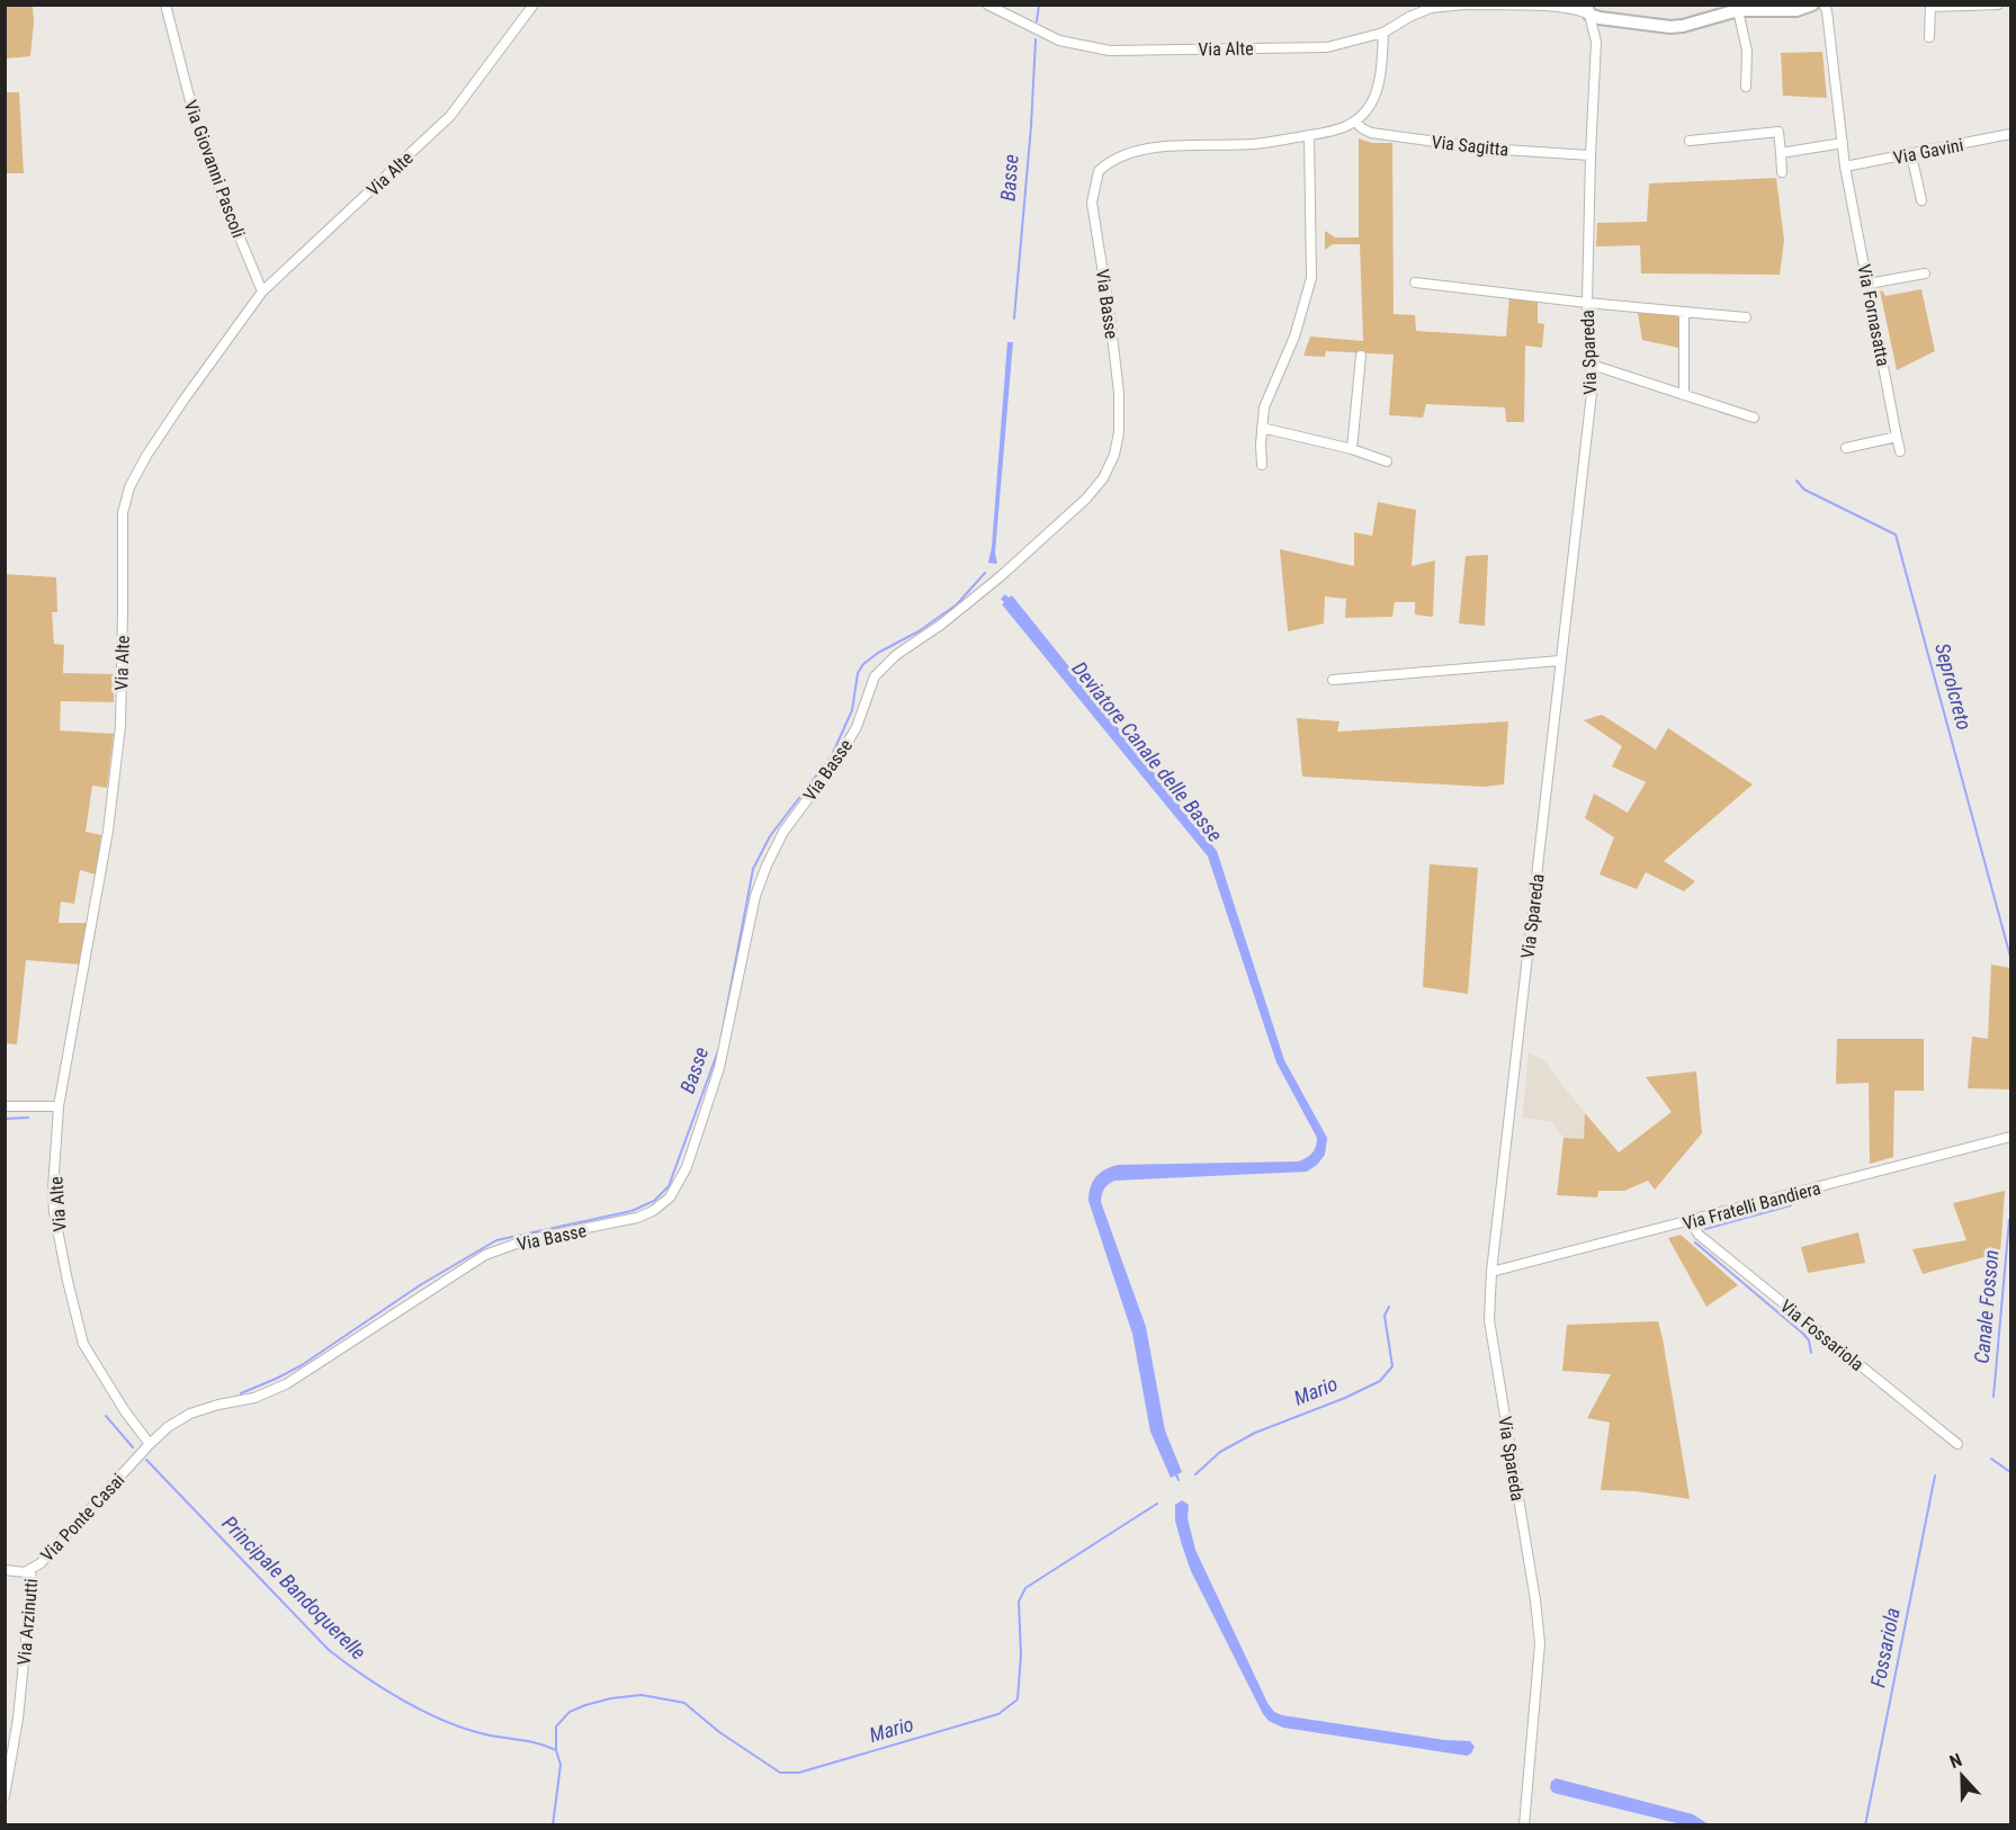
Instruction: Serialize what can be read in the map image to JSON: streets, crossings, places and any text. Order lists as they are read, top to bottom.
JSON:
{
  "streets": {
    "street": [
      "Via Alte",
      "Via Sagitta",
      "Via Gavini",
      "Via Giovanni Pascoli",
      "Via Basse",
      "Via Fornasatta",
      "Via Spareda",
      "Via Fratelli Bandiera",
      "Via Fossariola",
      "Via Ponte Casai",
      "Via Arzinutti"
    ]
  },
  "crossings": [
    ["Via Alte", "Via Giovanni Pascoli"],
    ["Via Alte", "Via Basse"],
    ["Via Alte", "Via Spareda"],
    ["Via Alte", "Via Ponte Casai"],
    ["Via Sagitta", "Via Basse"],
    ["Via Sagitta", "Via Spareda"],
    ["Via Gavini", "Via Fornasatta"],
    ["Via Basse", "Via Ponte Casai"],
    ["Via Spareda", "Via Fratelli Bandiera"],
    ["Via Fratelli Bandiera", "Via Fossariola"],
    ["Via Ponte Casai", "Via Arzinutti"]
  ],
  "water": [
    "Basse",
    "Seprolcreto",
    "Deviatore Canale delle Basse",
    "Canale Fosson",
    "Mario",
    "Principale Bandoquerelle",
    "Fossariola"
  ],
  "north": "top"
}
